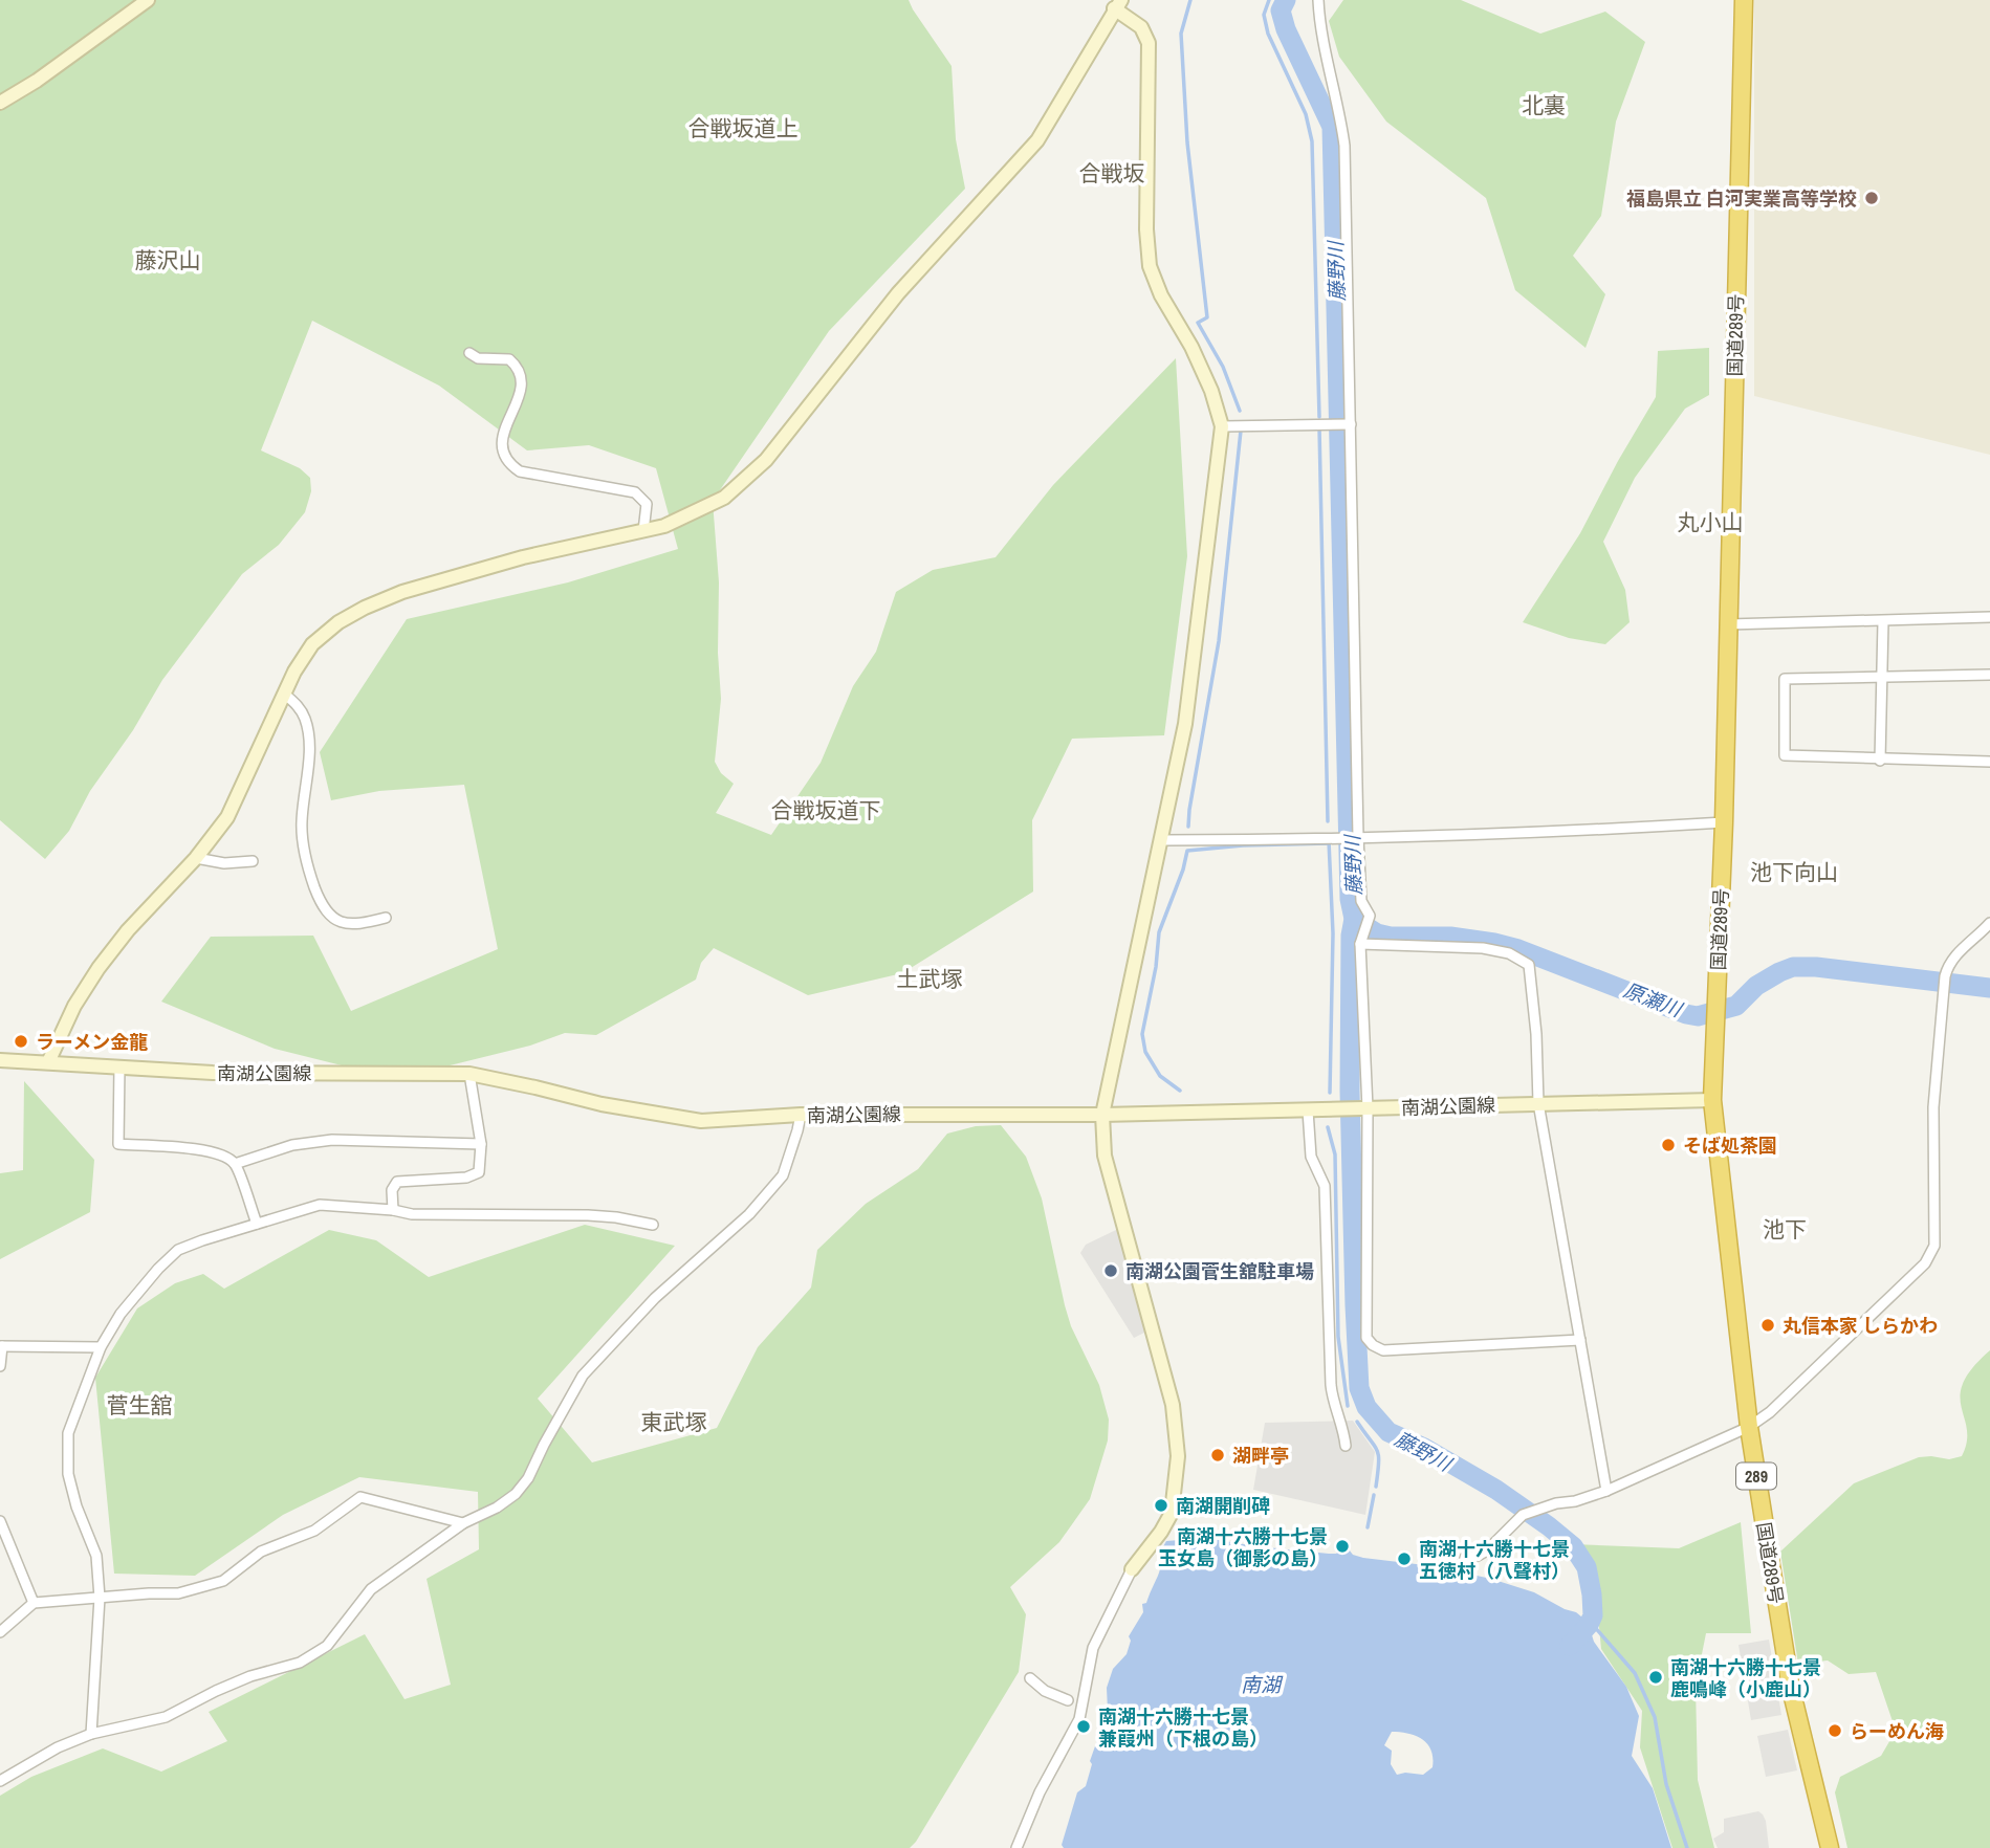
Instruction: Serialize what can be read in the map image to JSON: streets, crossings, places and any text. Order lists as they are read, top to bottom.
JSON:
{
  "streets": {
    "highway": ["国道289号", "289"],
    "street": ["南湖公園線"]
  },
  "crossings": [
    ["国道289号", "南湖公園線"]
  ],
  "districts": [
    "北裏",
    "合戦坂道上",
    "合戦坂",
    "藤沢山",
    "丸小山",
    "合戦坂道下",
    "池下向山",
    "土武塚",
    "池下",
    "菅生舘",
    "東武塚"
  ],
  "water": ["藤野川", "原瀬川", "南湖"],
  "places": [
    "福島県立 白河実業高等学校",
    "ラーメン金龍",
    "そば処茶園",
    "南湖公園菅生舘駐車場",
    "丸信本家 しらかわ",
    "湖畔亭",
    "南湖開削碑",
    "南湖十六勝十七景 玉女島（御影の島）",
    "南湖十六勝十七景 五徳村（八聲村）",
    "南湖十六勝十七景 鹿鳴峰（小鹿山）",
    "南湖十六勝十七景 兼葭州（下根の島）",
    "らーめん海"
  ]
}
